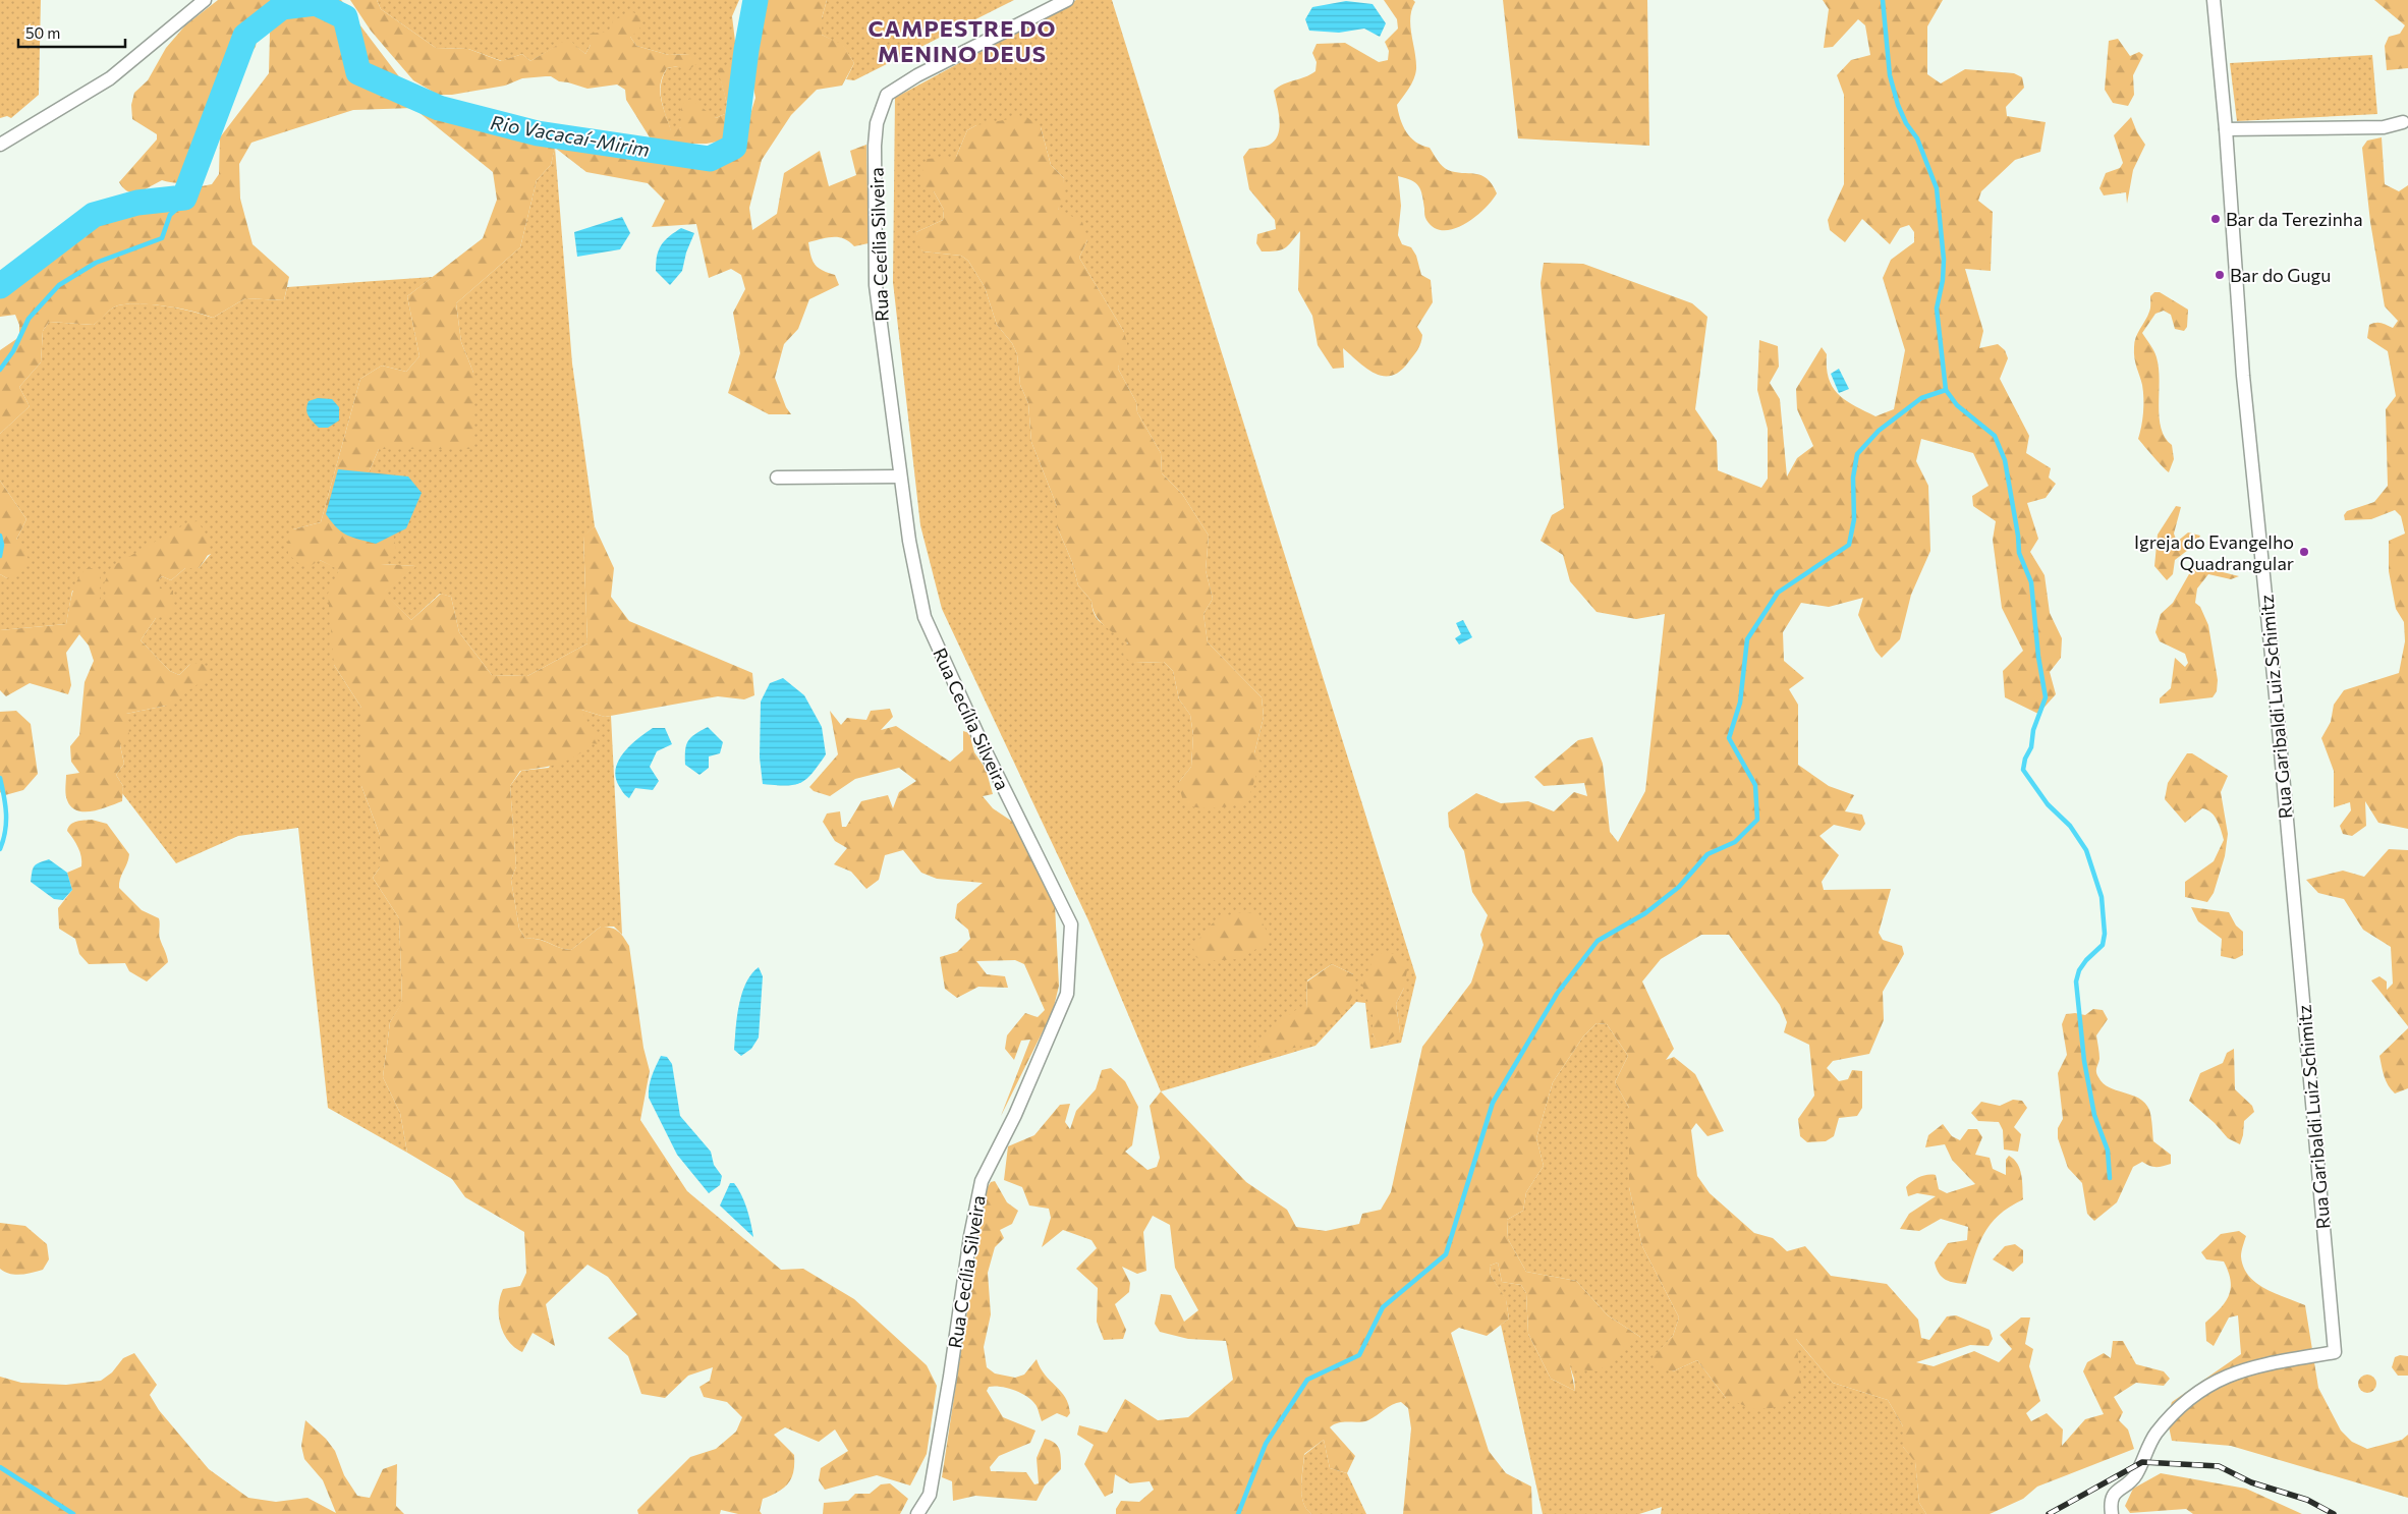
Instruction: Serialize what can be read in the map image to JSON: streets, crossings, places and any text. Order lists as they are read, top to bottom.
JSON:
{
  "streets": {
    "street": ["Rua Cecília Silveira", "Rua Garibaldi Luiz Schimitz"]
  },
  "districts": ["CAMPESTRE DO MENINO DEUS"],
  "water": ["Rio Vacacaí-Mirim"],
  "places": ["Bar da Terezinha", "Bar do Gugu", "Igreja do Evangelho Quadrangular"],
  "scale_bar": "50 m"
}
